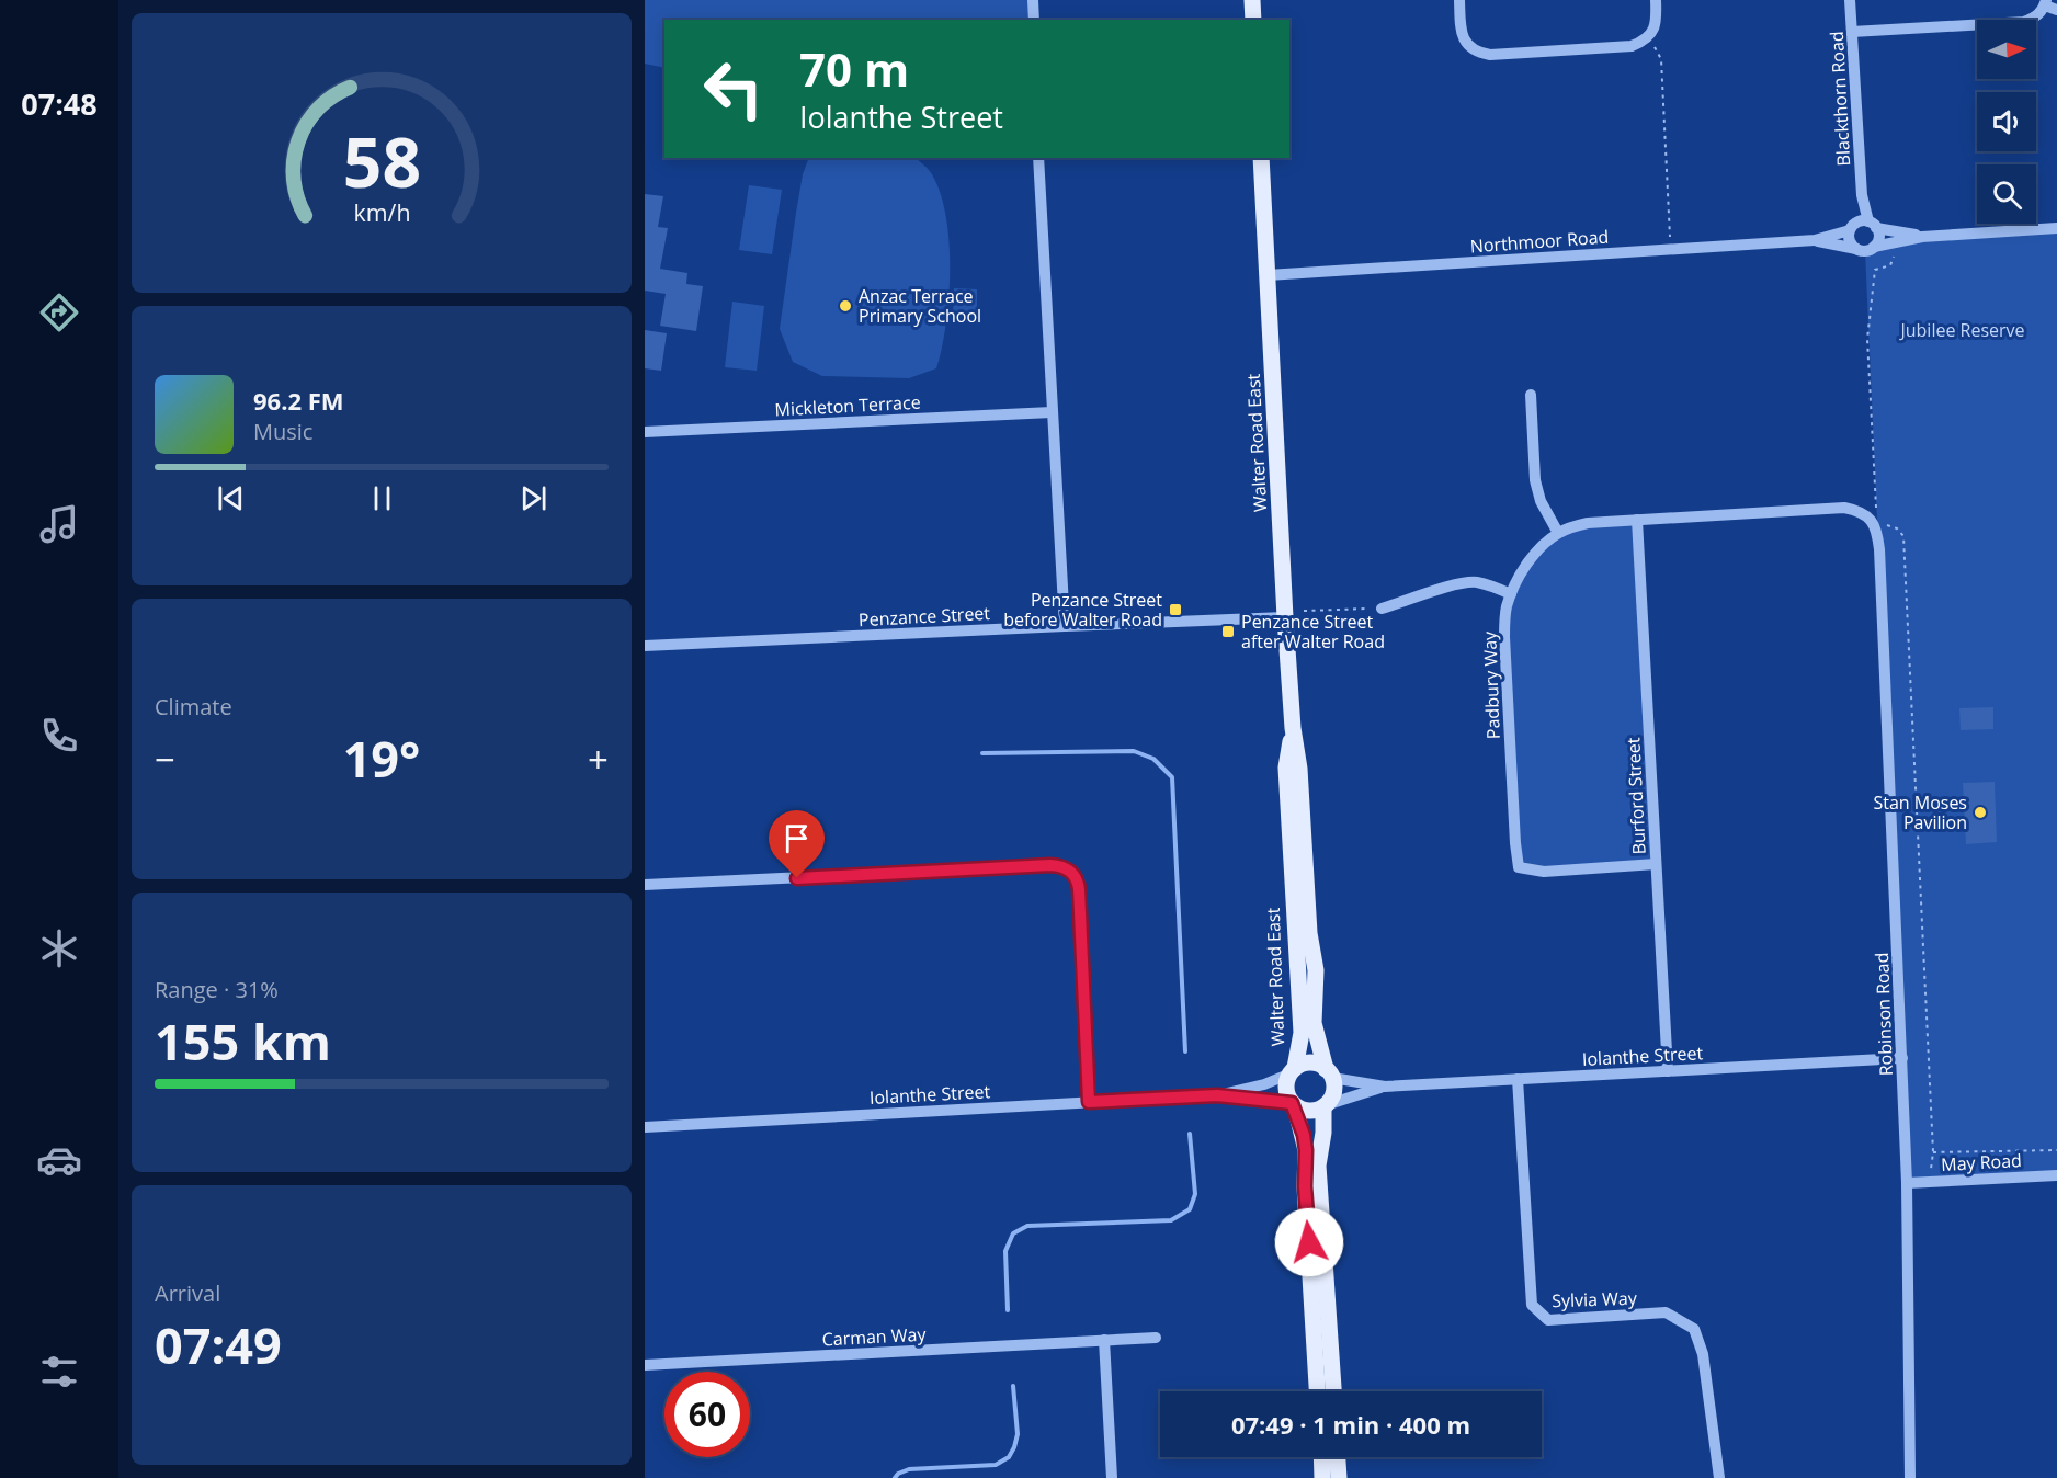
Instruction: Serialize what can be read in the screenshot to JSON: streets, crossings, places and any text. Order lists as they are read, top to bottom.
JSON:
{
  "streets": {
    "main road": ["Walter Road East"],
    "street": [
      "Blackthorn Road",
      "Northmoor Road",
      "Mickleton Terrace",
      "Penzance Street",
      "Padbury Way",
      "Burford Street",
      "Robinson Road",
      "Iolanthe Street",
      "May Road",
      "Sylvia Way",
      "Carman Way"
    ]
  },
  "crossings": [
    ["Northmoor Road", "Walter Road East"],
    ["Walter Road East", "Penzance Street"],
    ["Walter Road East", "Iolanthe Street"],
    ["Padbury Way", "Burford Street"],
    ["Padbury Way", "Robinson Road"],
    ["Burford Street", "Iolanthe Street"],
    ["Robinson Road", "Iolanthe Street"],
    ["Robinson Road", "May Road"],
    ["Iolanthe Street", "Sylvia Way"]
  ],
  "parks": ["Jubilee Reserve"],
  "places": {
    "other": ["Anzac Terrace Primary School", "Stan Moses Pavilion"],
    "transit": ["Penzance Street before Walter Road", "Penzance Street after Walter Road"]
  },
  "north": "right",
  "page": {
    "tabs": "07:48",
    "turn": ["70 m", "Iolanthe Street"],
    "song": ["96.2 FM", "Music"],
    "tile": [
      "Climate",
      ["Range · 31%", "155 km"],
      ["Arrival", "07:49"]
    ],
    "heat": ["−", "19°", "+"],
    "limit": "60",
    "trip": "07:49 · 1 min · 400 m",
    "gauge": ["58", "km/h"]
  }
}
